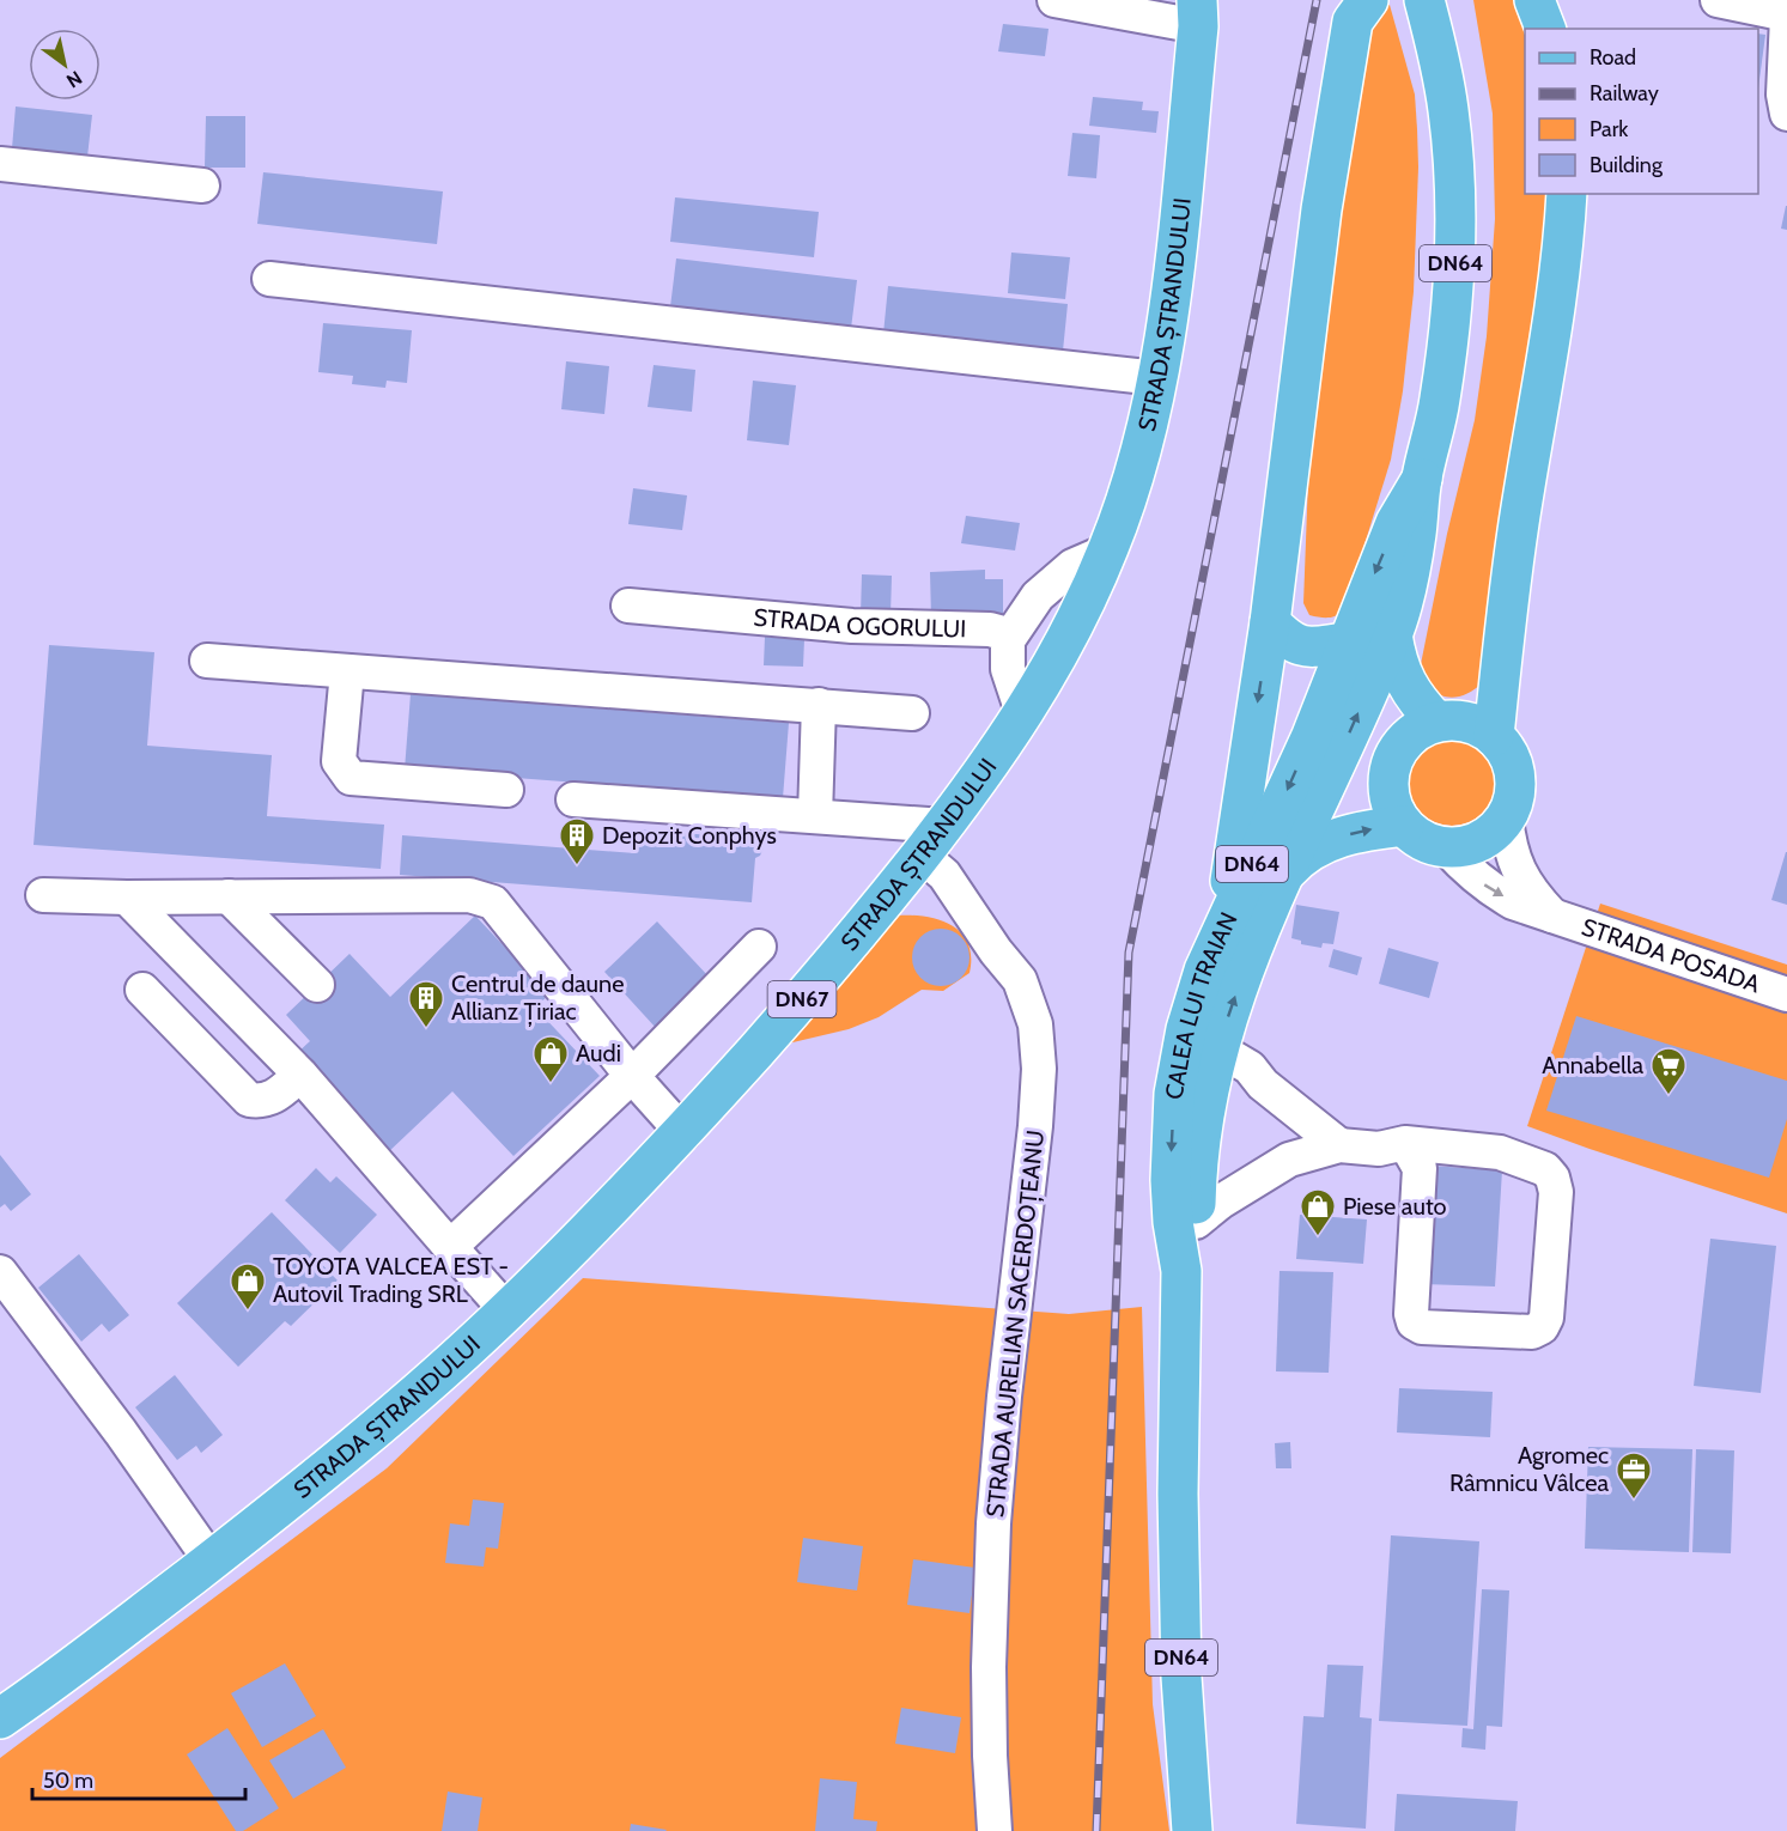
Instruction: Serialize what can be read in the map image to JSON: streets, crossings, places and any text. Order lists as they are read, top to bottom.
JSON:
{
  "streets": {
    "main road": [
      "DN64",
      "STRADA ȘTRANDULUI",
      "DN67",
      "CALEA LUI TRAIAN"
    ],
    "street": ["STRADA OGORULUI", "STRADA POSADA", "STRADA AURELIAN SACERDOȚEANU"]
  },
  "crossings": [
    ["STRADA ȘTRANDULUI", "STRADA AURELIAN SACERDOȚEANU"]
  ],
  "places": {
    "building": ["Depozit Conphys", "Centrul de daune Allianz Țiriac"],
    "shop": ["Audi", "Piese auto", "TOYOTA VALCEA EST - Autovil Trading SRL"],
    "supermarket": ["Annabella"],
    "office": ["Agromec Râmnicu Vâlcea"]
  },
  "legend": [
    "Road",
    "Railway",
    "Park",
    "Building"
  ],
  "scale_bar": "50 m",
  "north": "bottom right"
}
